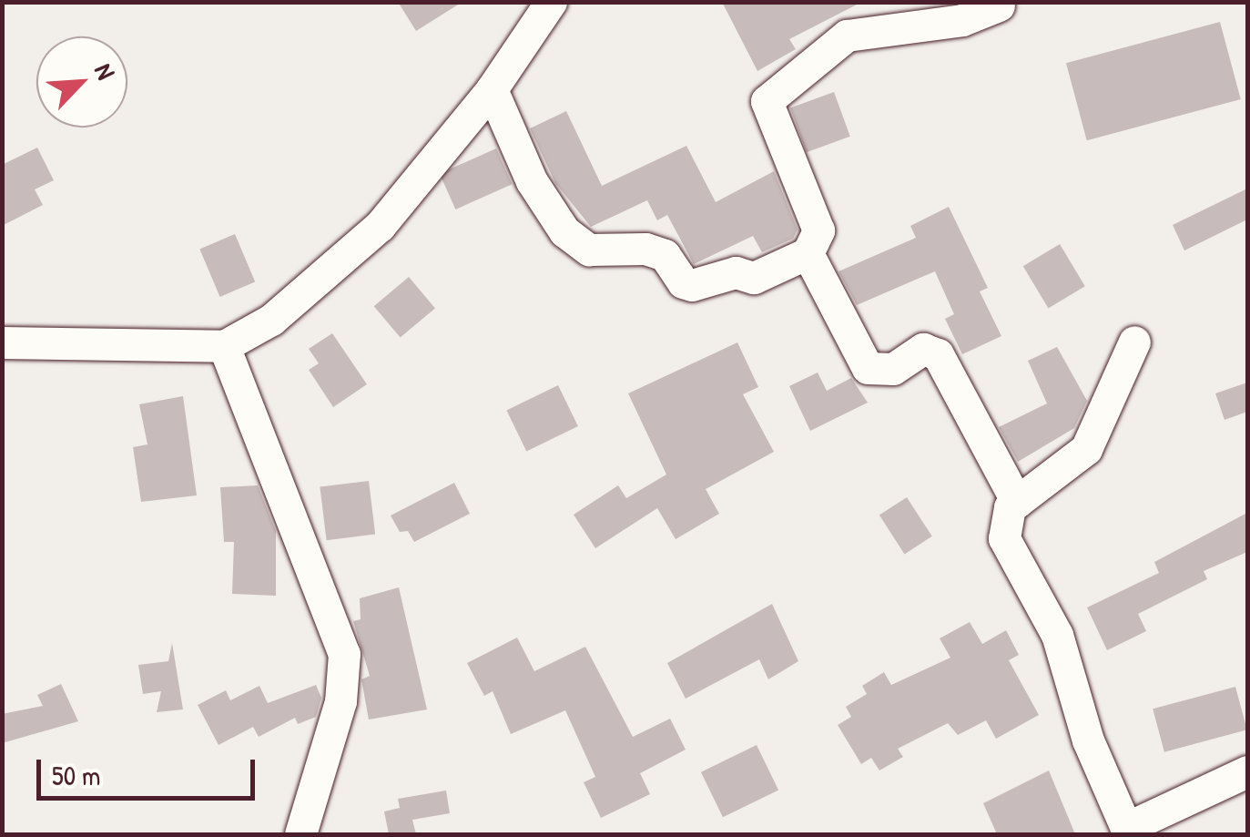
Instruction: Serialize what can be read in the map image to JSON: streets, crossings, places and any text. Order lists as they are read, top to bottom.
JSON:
{
  "scale_bar": "50 m",
  "north": "top right"
}
